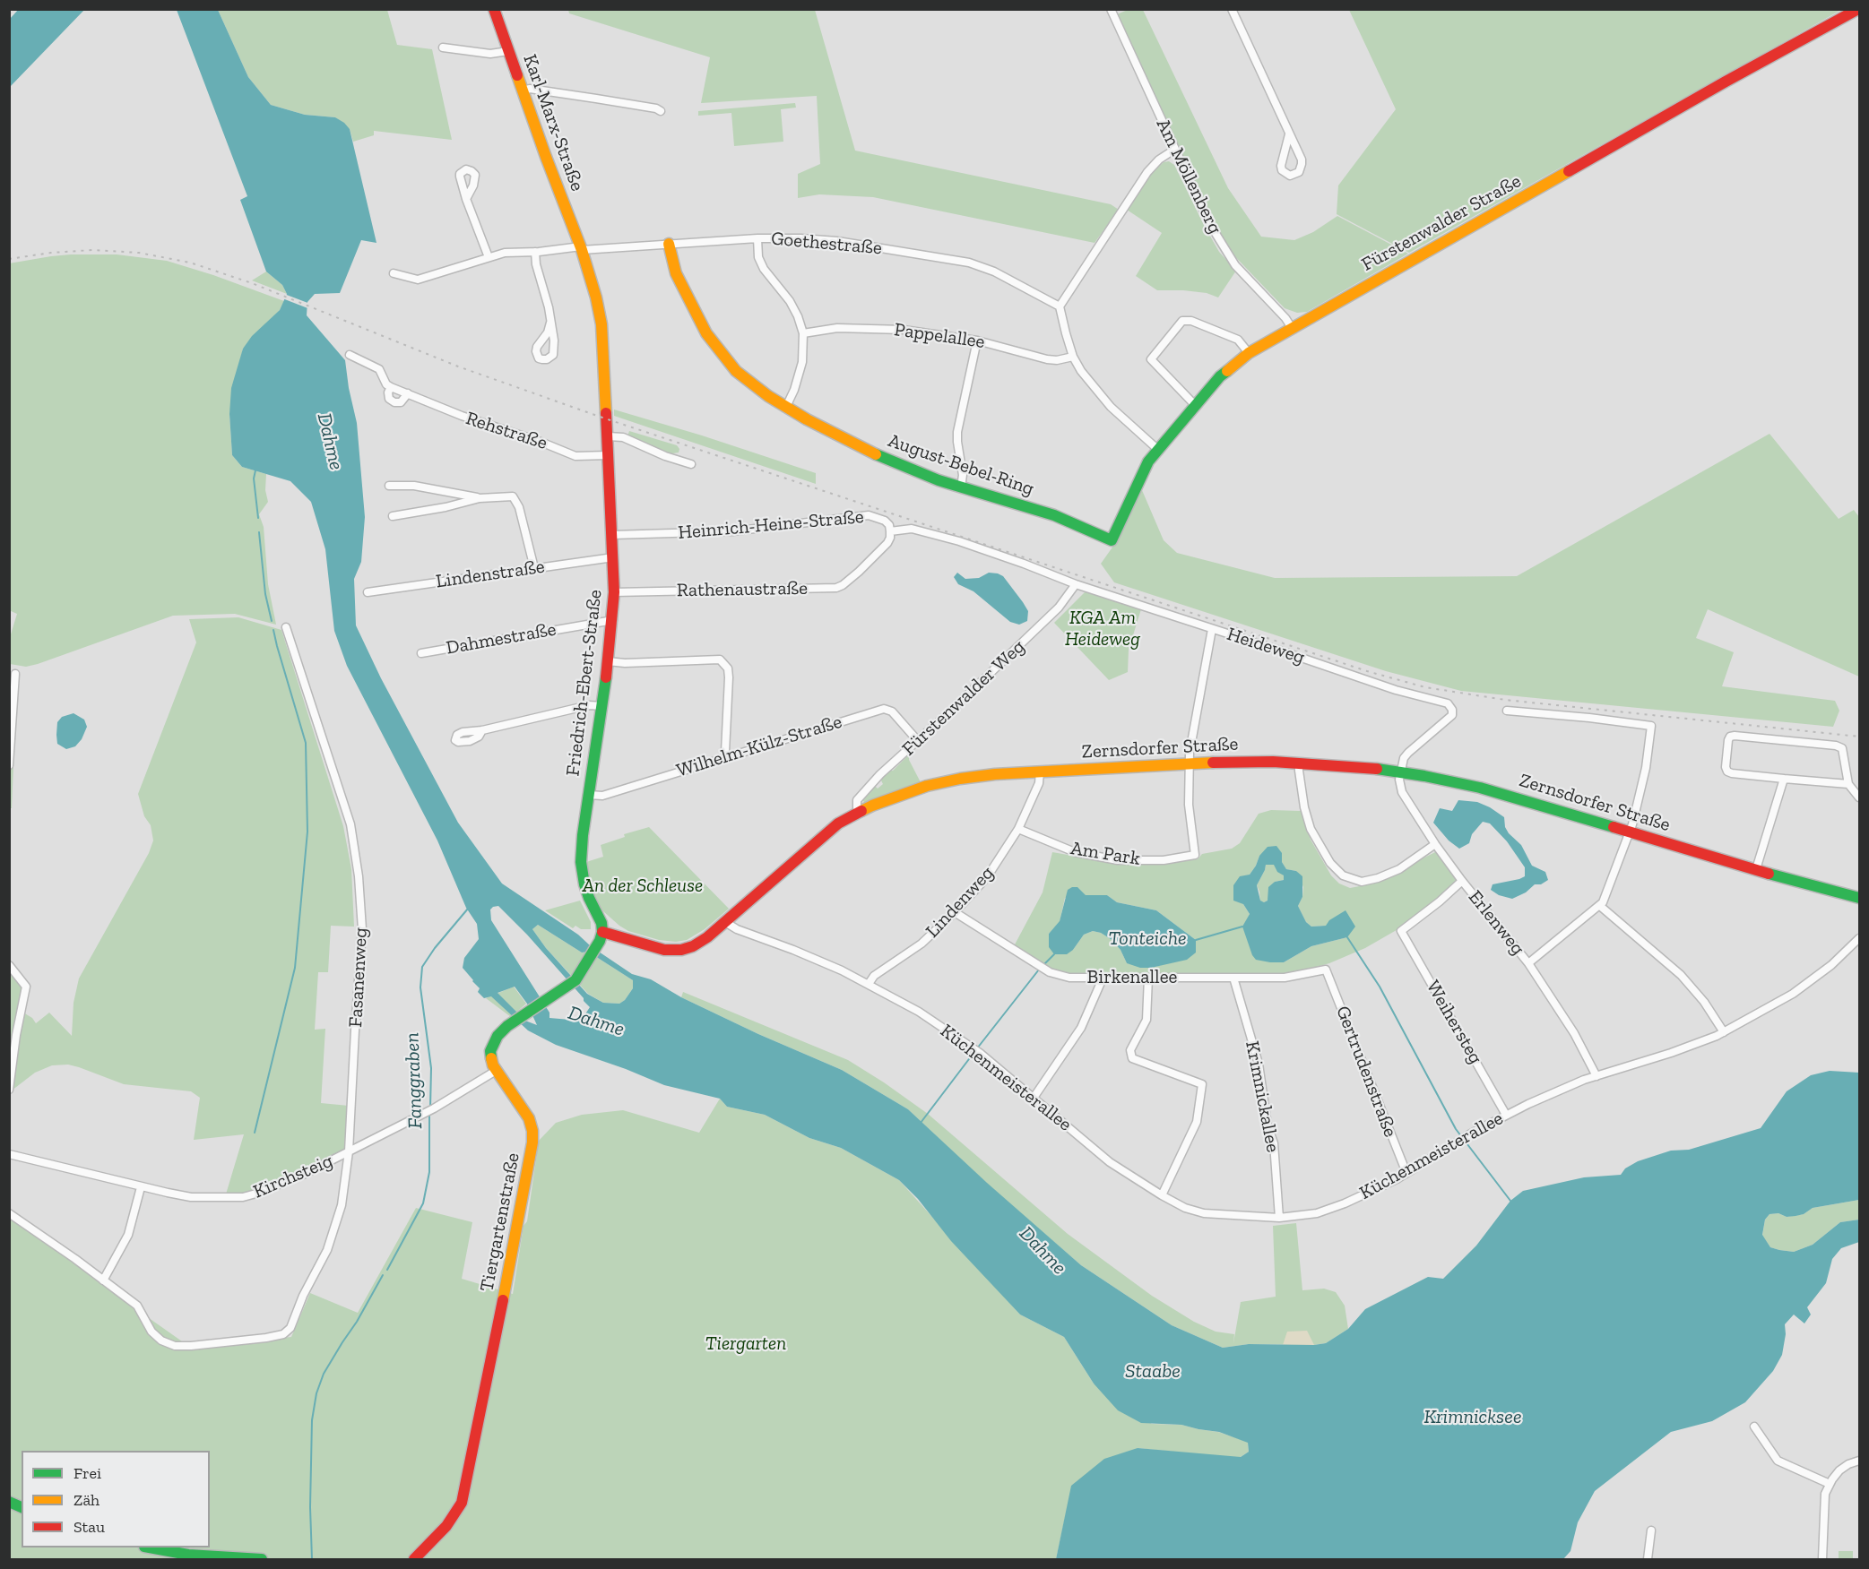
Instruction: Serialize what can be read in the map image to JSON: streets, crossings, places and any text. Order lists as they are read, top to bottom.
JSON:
{
  "streets": {
    "street": [
      "Karl-Marx-Straße",
      "Am Möllenberg",
      "Fürstenwalder Straße",
      "Goethestraße",
      "Pappelallee",
      "Rehstraße",
      "August-Bebel-Ring",
      "Heinrich-Heine-Straße",
      "Lindenstraße",
      "Rathenaustraße",
      "Dahmestraße",
      "Heideweg",
      "Friedrich-Ebert-Straße",
      "Fürstenwalder Weg",
      "Wilhelm-Külz-Straße",
      "Zernsdorfer Straße",
      "Am Park",
      "Lindenweg",
      "Erlenweg",
      "Fasanenweg",
      "Birkenallee",
      "Weihersteg",
      "Gertrudenstraße",
      "Küchenmeisterallee",
      "Krimnickallee",
      "Kirchsteig",
      "Tiergartenstraße"
    ]
  },
  "crossings": [
    ["Karl-Marx-Straße", "Goethestraße"],
    ["Karl-Marx-Straße", "Friedrich-Ebert-Straße"],
    ["Am Möllenberg", "Fürstenwalder Straße"],
    ["Fürstenwalder Straße", "August-Bebel-Ring"],
    ["Goethestraße", "August-Bebel-Ring"],
    ["Rehstraße", "Friedrich-Ebert-Straße"],
    ["Heinrich-Heine-Straße", "Rathenaustraße"],
    ["Heinrich-Heine-Straße", "Heideweg"],
    ["Heinrich-Heine-Straße", "Friedrich-Ebert-Straße"],
    ["Heinrich-Heine-Straße", "Fürstenwalder Weg"],
    ["Lindenstraße", "Friedrich-Ebert-Straße"],
    ["Rathenaustraße", "Friedrich-Ebert-Straße"],
    ["Dahmestraße", "Friedrich-Ebert-Straße"],
    ["Heideweg", "Fürstenwalder Weg"],
    ["Heideweg", "Zernsdorfer Straße"],
    ["Heideweg", "Erlenweg"],
    ["Friedrich-Ebert-Straße", "Wilhelm-Külz-Straße"],
    ["Friedrich-Ebert-Straße", "Zernsdorfer Straße"],
    ["Friedrich-Ebert-Straße", "Tiergartenstraße"],
    ["Fürstenwalder Weg", "Wilhelm-Külz-Straße"],
    ["Fürstenwalder Weg", "Zernsdorfer Straße"],
    ["Zernsdorfer Straße", "Am Park"],
    ["Zernsdorfer Straße", "Lindenweg"],
    ["Zernsdorfer Straße", "Erlenweg"],
    ["Zernsdorfer Straße", "Küchenmeisterallee"],
    ["Zernsdorfer Straße", "Tiergartenstraße"],
    ["Am Park", "Lindenweg"],
    ["Lindenweg", "Birkenallee"],
    ["Lindenweg", "Küchenmeisterallee"],
    ["Erlenweg", "Weihersteg"],
    ["Erlenweg", "Küchenmeisterallee"],
    ["Fasanenweg", "Kirchsteig"],
    ["Birkenallee", "Gertrudenstraße"],
    ["Birkenallee", "Krimnickallee"],
    ["Weihersteg", "Küchenmeisterallee"],
    ["Gertrudenstraße", "Küchenmeisterallee"],
    ["Küchenmeisterallee", "Krimnickallee"],
    ["Kirchsteig", "Tiergartenstraße"]
  ],
  "water": [
    "Dahme",
    "Tonteiche",
    "Fanggraben",
    "Staabe",
    "Krimnicksee"
  ],
  "parks": ["KGA Am Heideweg", "An der Schleuse", "Tiergarten"],
  "legend": ["Frei", "Zäh", "Stau"]
}
